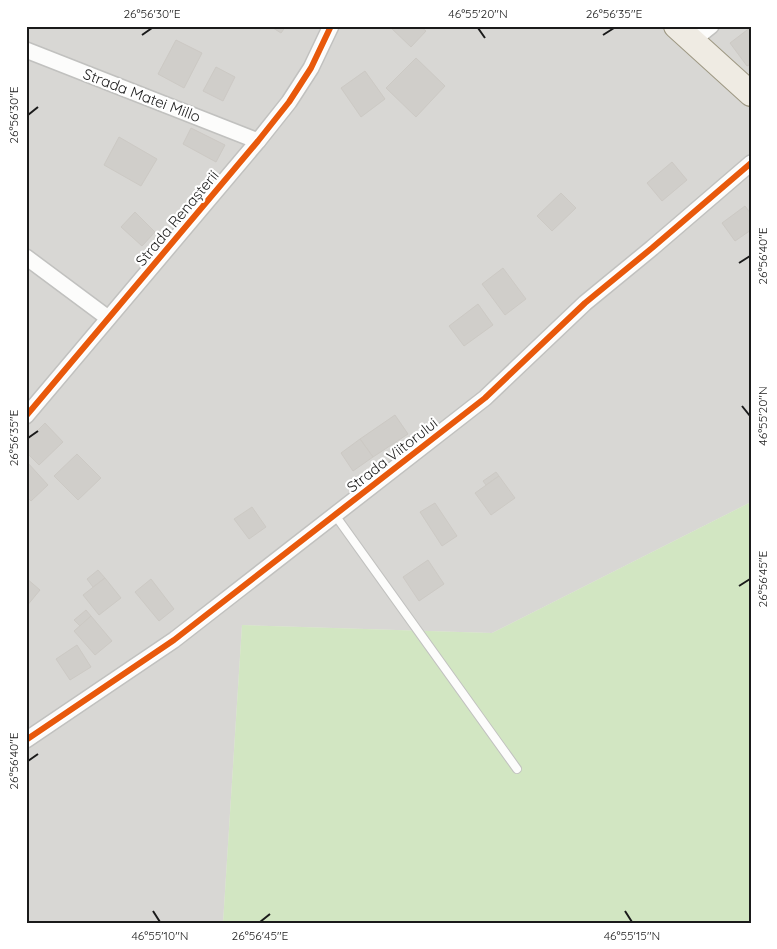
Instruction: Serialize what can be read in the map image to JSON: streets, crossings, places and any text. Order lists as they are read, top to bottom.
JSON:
{
  "streets": {
    "street": ["Strada Matei Millo", "Strada Renașterii", "Strada Viitorului"]
  },
  "crossings": [
    ["Strada Matei Millo", "Strada Renașterii"]
  ],
  "coordinates": [
    "26°56'30\"E",
    "46°55'20\"N",
    "26°56'35\"E",
    "26°56'40\"E",
    "26°56'45\"E",
    "46°55'10\"N",
    "46°55'15\"N"
  ]
}
